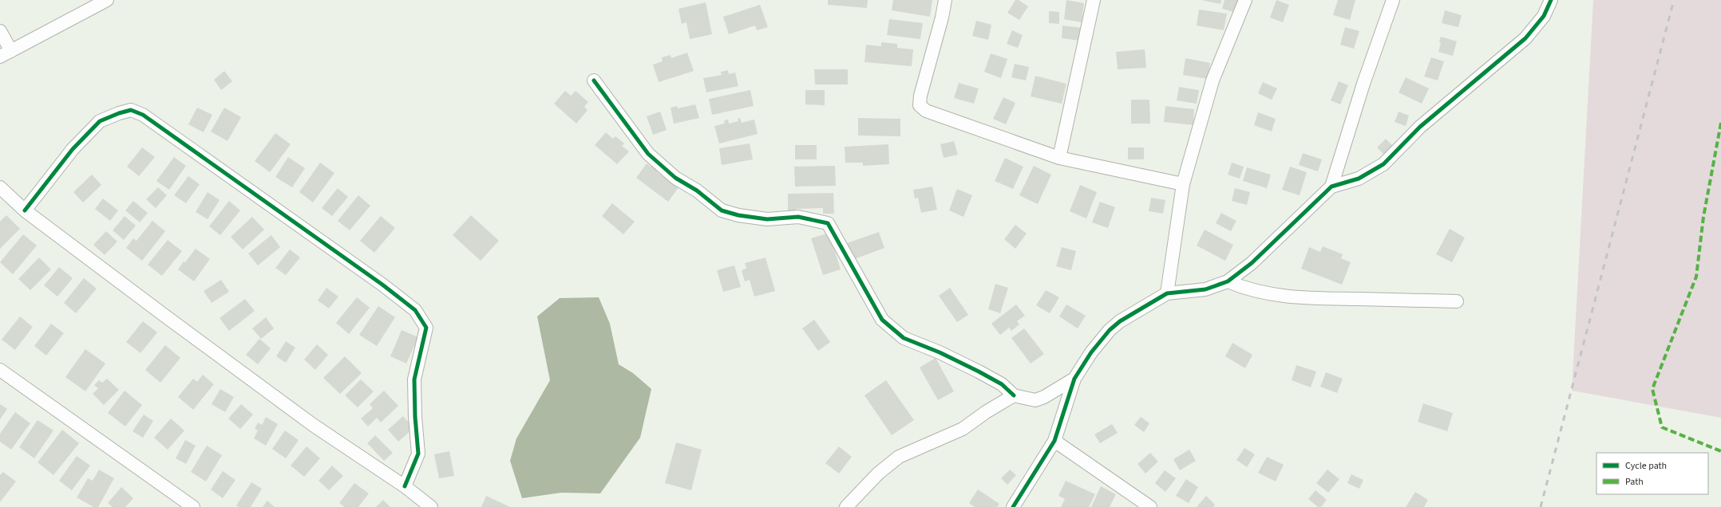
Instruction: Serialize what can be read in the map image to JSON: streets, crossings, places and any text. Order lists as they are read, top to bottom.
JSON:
{
  "legend": ["Cycle path", "Path"]
}
